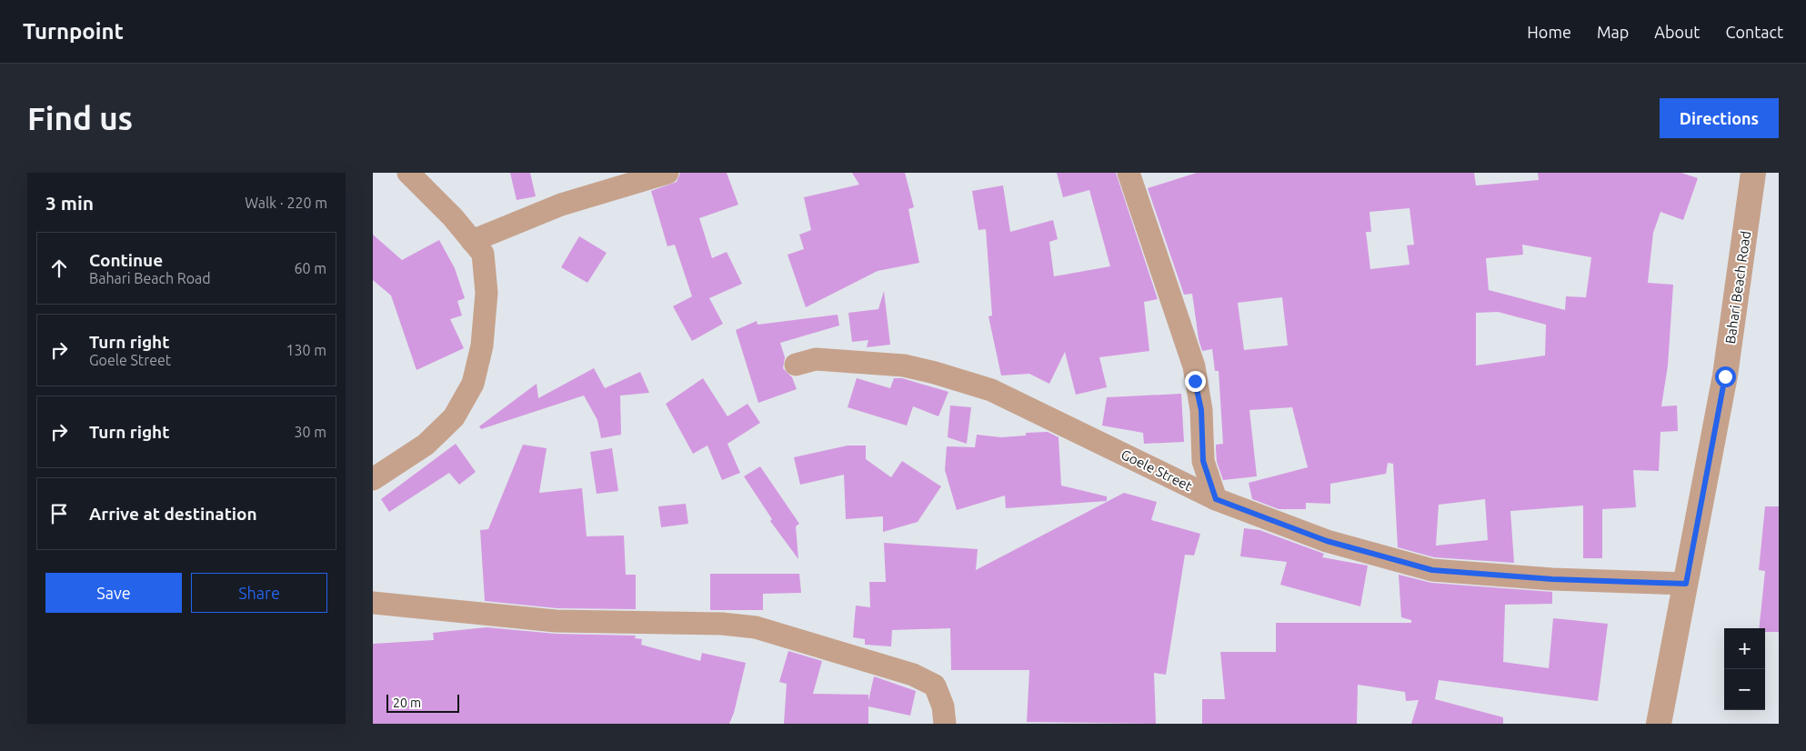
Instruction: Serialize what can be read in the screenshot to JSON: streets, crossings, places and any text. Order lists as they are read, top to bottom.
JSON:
{
  "streets": {
    "street": ["Bahari Beach Road", "Goele Street"]
  },
  "crossings": [
    ["Bahari Beach Road", "Goele Street"]
  ],
  "scale_bar": "20 m",
  "page": {
    "header": "Turnpoint",
    "nav": [
      "Home",
      "Map",
      "About",
      "Contact"
    ],
    "buttons": [
      "Directions",
      ["Save", "Share"]
    ],
    "title": "Find us",
    "heading": ["3 min", "Walk · 220 m"],
    "list": [
      ["Continue", "Bahari Beach Road", "60 m"],
      ["Turn right", "Goele Street", "130 m"],
      ["Turn right", "30 m"],
      "Arrive at destination"
    ],
    "map_buttons": ["+", "−"],
    "scale": "20 m"
  }
}
